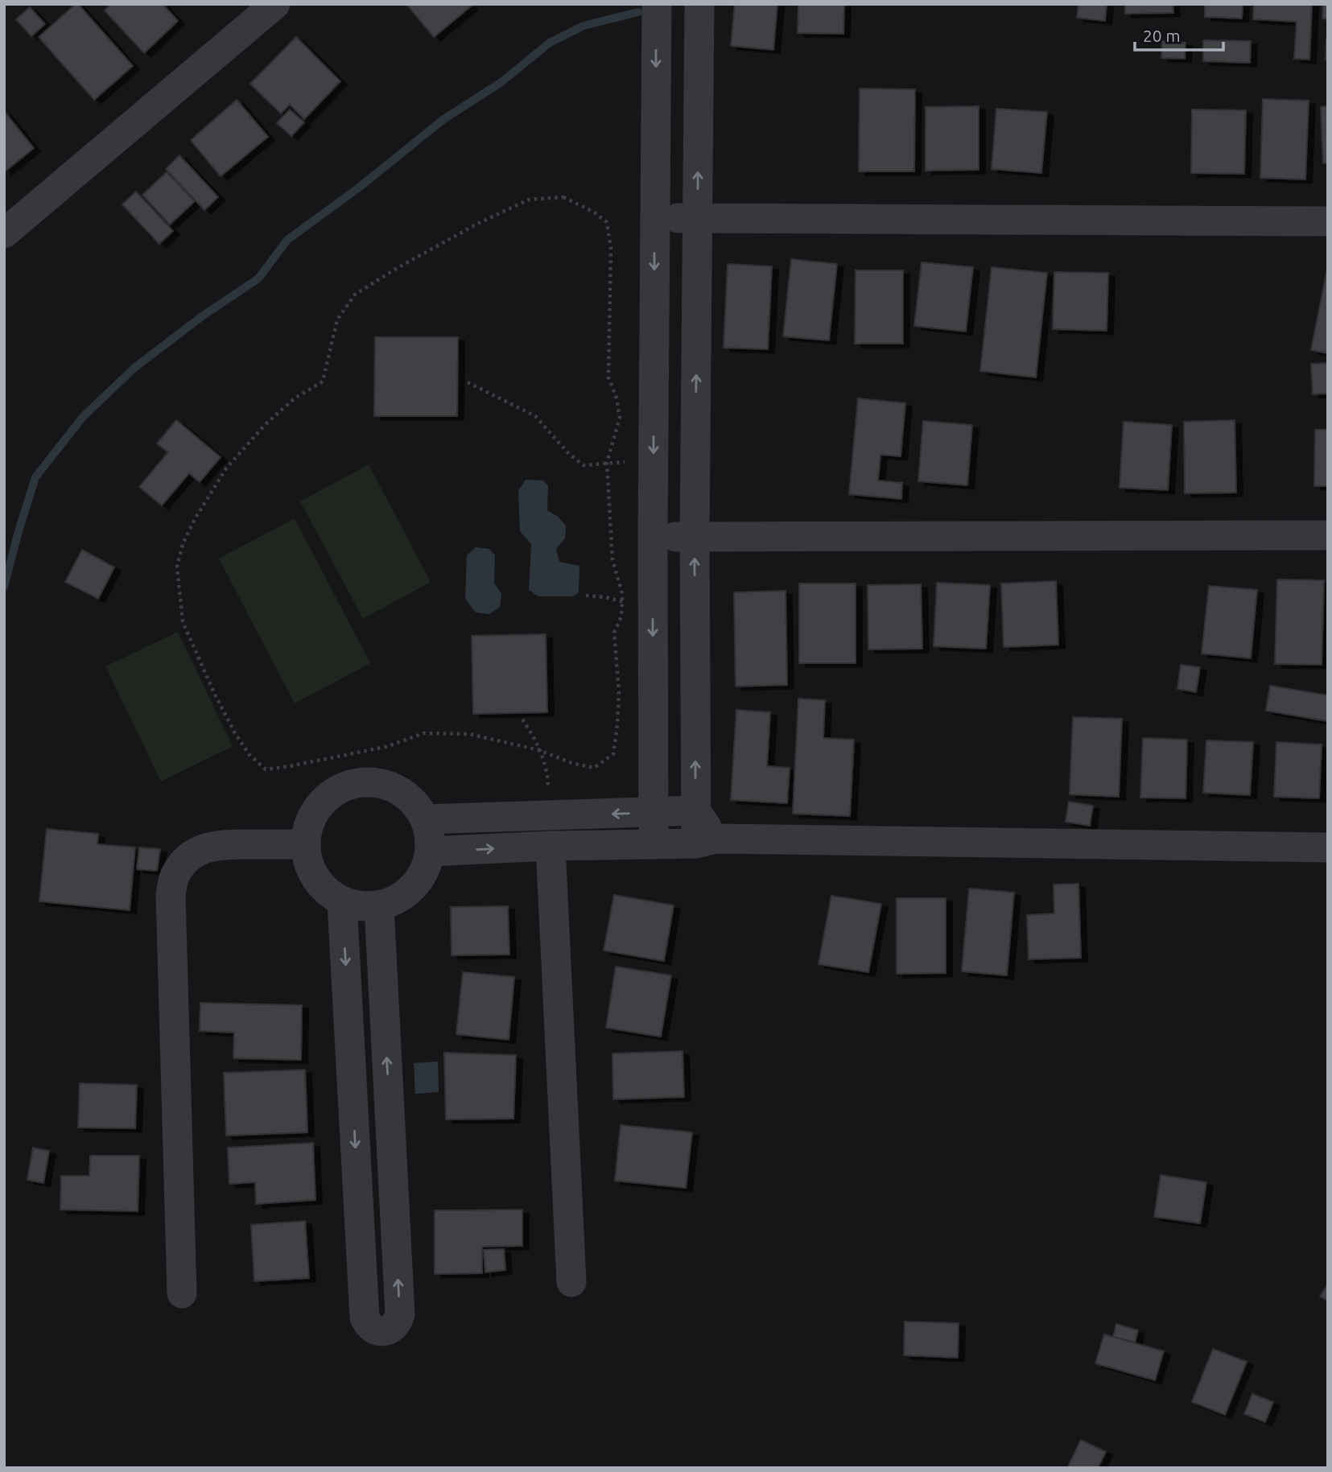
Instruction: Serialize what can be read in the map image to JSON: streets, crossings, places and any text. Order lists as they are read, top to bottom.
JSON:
{
  "scale_bar": "20 m"
}
